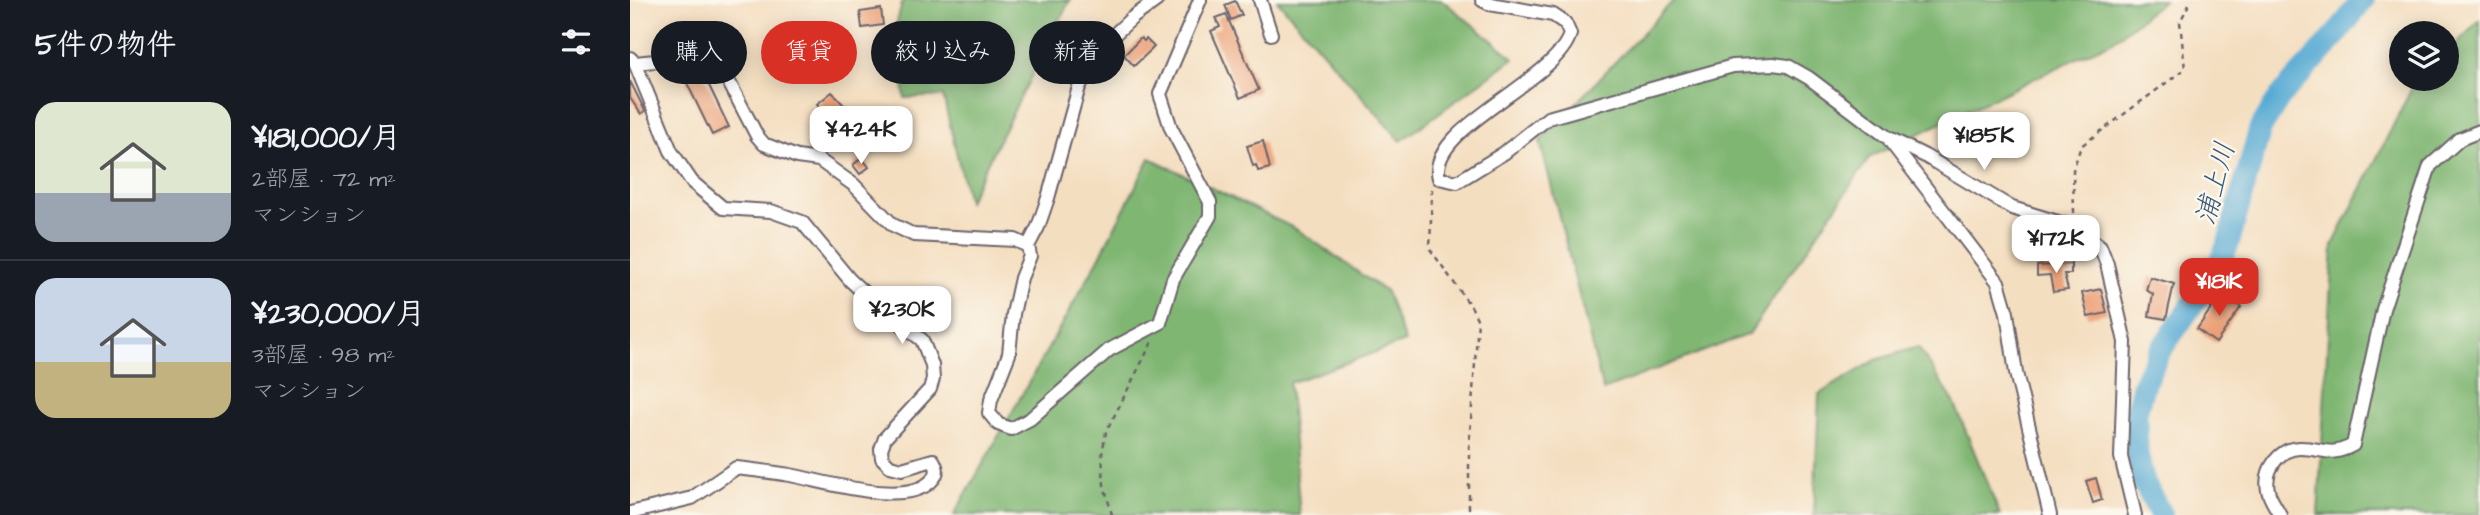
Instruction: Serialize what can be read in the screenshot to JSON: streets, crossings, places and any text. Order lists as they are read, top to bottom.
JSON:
{
  "water": ["浦上川"],
  "page": {
    "heading": "5件の物件",
    "chip": [
      "購入",
      "賃貸",
      "絞り込み",
      "新着"
    ],
    "list": [
      {
        "name": "¥181,000/月",
        "note": "2部屋 · 72 m² · マンション"
      },
      {
        "name": "¥230,000/月",
        "note": "3部屋 · 98 m² · マンション"
      }
    ],
    "price": [
      "¥424K",
      "¥185K",
      "¥172K",
      "¥181K",
      "¥230K"
    ]
  }
}
